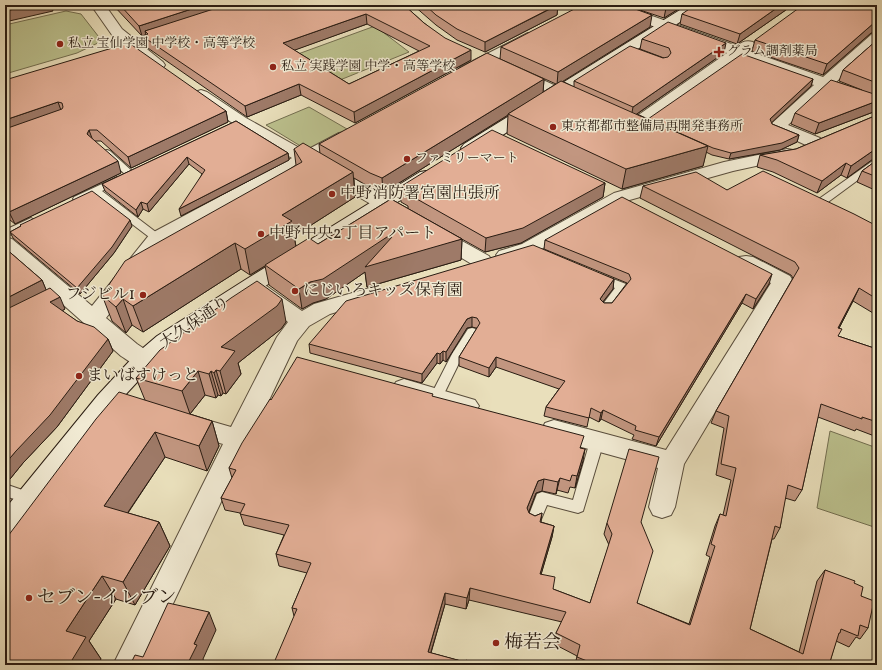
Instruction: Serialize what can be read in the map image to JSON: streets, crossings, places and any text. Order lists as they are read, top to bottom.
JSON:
{
  "streets": {
    "street": ["大久保通り"]
  },
  "places": {
    "other": [
      "私立 宝仙学園 中学校・高等学校",
      "私立 実践学園 中学・高等学校",
      "東京都都市整備局再開発事務所",
      "ファミリーマート",
      "中野消防署宮園出張所",
      "中野中央2丁目アパート",
      "にじいろキッズ保育園",
      "フジビル1",
      "まいばすけっと",
      "セブン-イレブン",
      "梅若会"
    ],
    "health": ["グラム調剤薬局"]
  }
}
